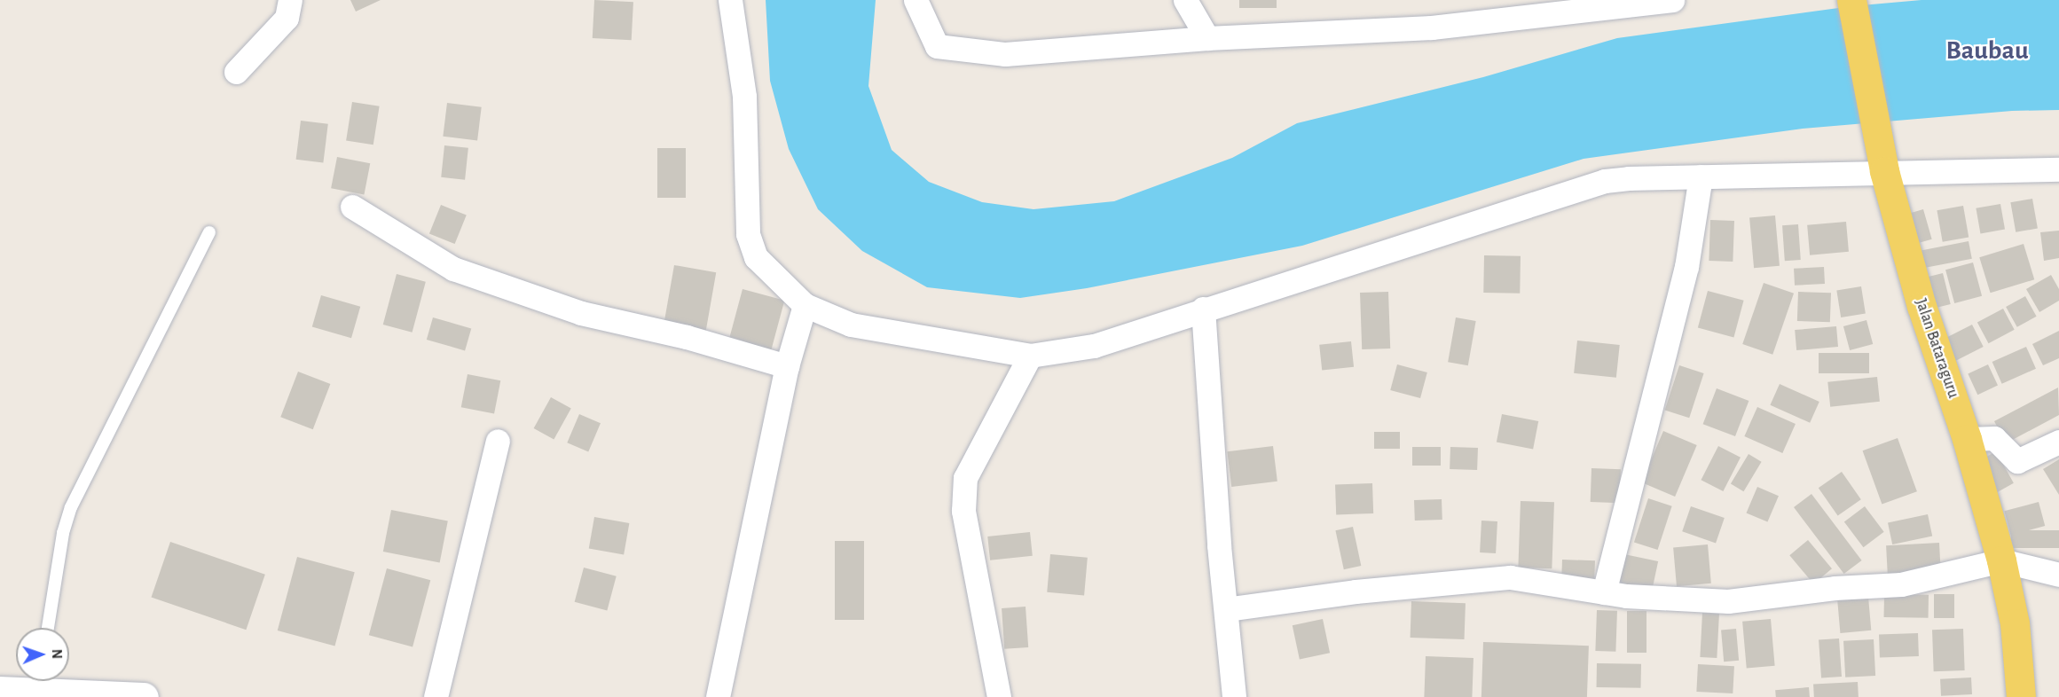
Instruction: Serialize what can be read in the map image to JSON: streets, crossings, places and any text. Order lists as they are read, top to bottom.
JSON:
{
  "streets": {
    "main road": ["Jalan Bataraguru"]
  },
  "districts": ["Baubau"],
  "north": "right"
}
